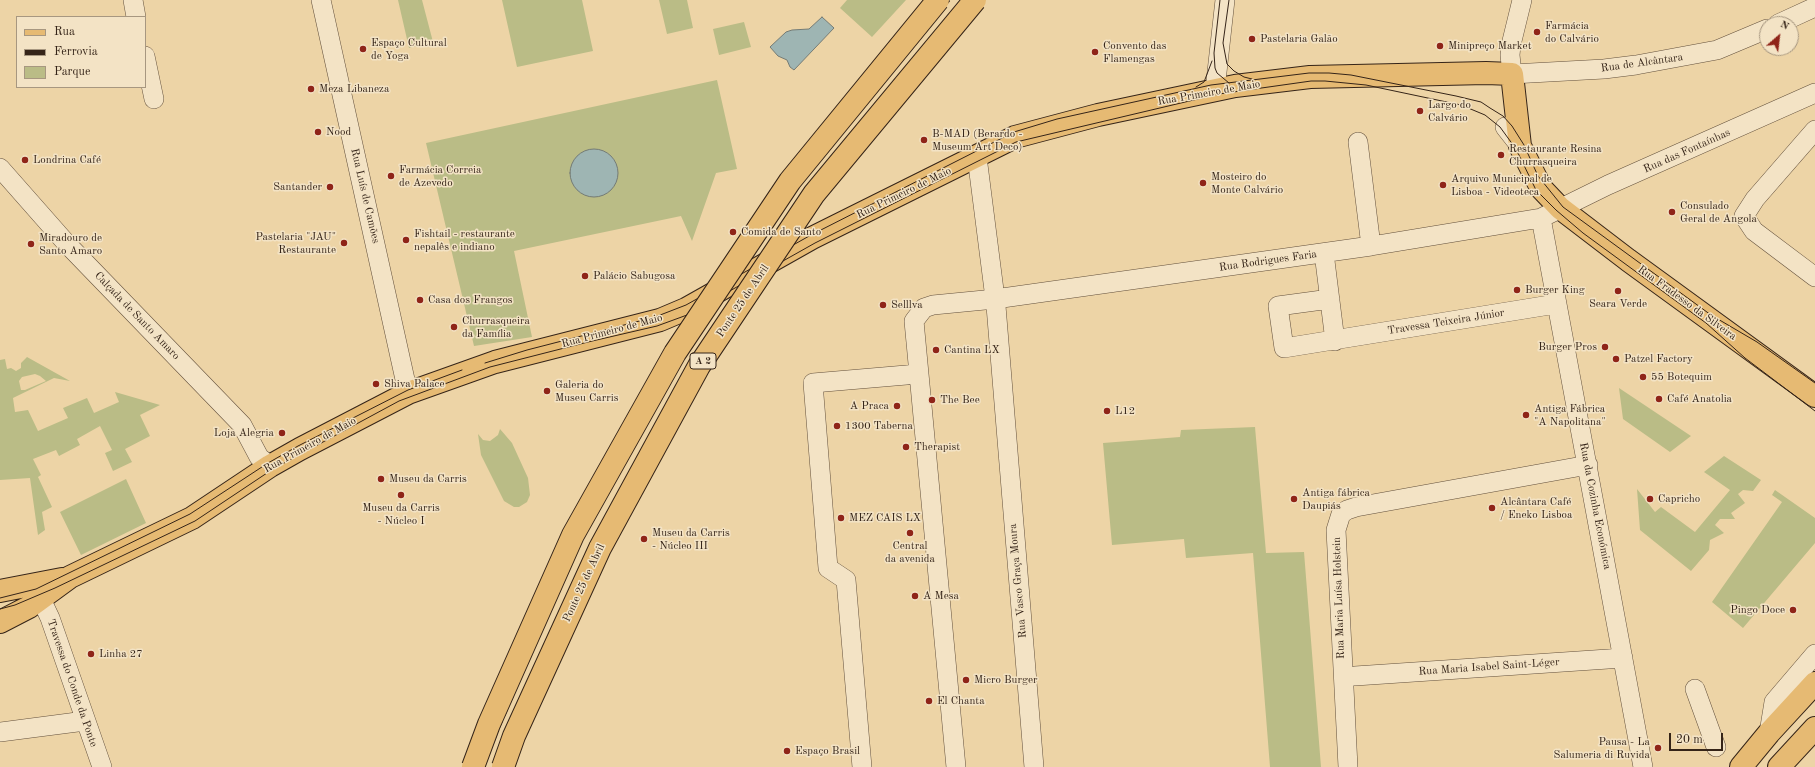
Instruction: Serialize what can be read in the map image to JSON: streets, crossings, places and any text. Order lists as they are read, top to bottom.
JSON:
{
  "streets": {
    "main road": [
      "Rua Primeiro de Maio",
      "Ponte 25 de Abril",
      "Rua Fradesso da Silveira",
      "A 2"
    ],
    "street": [
      "Rua de Alcântara",
      "Rua das Fontaínhas",
      "Rua Luís de Camões",
      "Rua Rodrigues Faria",
      "Calçada de Santo Amaro",
      "Travessa Teixeira Júnior",
      "Rua da Cozinha Económica",
      "Rua Vasco Graça Moura",
      "Rua Maria Luísa Holstein",
      "Rua Maria Isabel Saint-Léger",
      "Travessa do Conde da Ponte"
    ]
  },
  "crossings": [
    ["Rua de Alcântara", "Rua Primeiro de Maio"],
    ["Rua Primeiro de Maio", "Rua Luís de Camões"],
    ["Rua Primeiro de Maio", "Calçada de Santo Amaro"],
    ["Rua Primeiro de Maio", "Travessa do Conde da Ponte"],
    ["Rua das Fontaínhas", "Rua Fradesso da Silveira"],
    ["Rua Rodrigues Faria", "Rua da Cozinha Económica"],
    ["Rua Rodrigues Faria", "Rua Vasco Graça Moura"],
    ["Travessa Teixeira Júnior", "Rua da Cozinha Económica"],
    ["Rua da Cozinha Económica", "Rua Maria Luísa Holstein"],
    ["Rua da Cozinha Económica", "Rua Maria Isabel Saint-Léger"]
  ],
  "places": [
    "Farmácia do Calvário",
    "Pastelaria Galão",
    "Minipreço Market",
    "Espaço Cultural de Yoga",
    "Convento das Flamengas",
    "Meza Libaneza",
    "Largo do Calvário",
    "Nood",
    "B-MAD (Berardo - Museum Art Deco)",
    "Restaurante Resina Churrasqueira",
    "Londrina Café",
    "Farmácia Correia de Azevedo",
    "Mosteiro do Monte Calvário",
    "Arquivo Municipal de Lisboa - Videoteca",
    "Santander",
    "Consulado Geral de Angola",
    "Comida de Santo",
    "Fishtail - restaurante nepalês e indiano",
    "Pastelaria \"JAU\" Restaurante",
    "Miradouro de Santo Amaro",
    "Palácio Sabugosa",
    "Burger King",
    "Seara Verde",
    "Casa dos Frangos",
    "Selllva",
    "Churrasqueira da Família",
    "Burger Pros",
    "Cantina LX",
    "Patzel Factory",
    "55 Botequim",
    "Shiva Palace",
    "Galeria do Museu Carris",
    "Café Anatolia",
    "The Bee",
    "A Praca",
    "L12",
    "Antiga Fábrica \"A Napolitana\"",
    "1300 Taberna",
    "Loja Alegria",
    "Therapist",
    "Museu da Carris",
    "Museu da Carris - Núcleo I",
    "Antiga fábrica Daupiás",
    "Capricho",
    "Alcântara Café / Eneko Lisboa",
    "MEZ CAIS LX",
    "Central da avenida",
    "Museu da Carris - Núcleo III",
    "A Mesa",
    "Pingo Doce",
    "Linha 27",
    "Micro Burger",
    "El Chanta",
    "Pausa - La Salumeria di Ruvida",
    "Espaço Brasil"
  ],
  "legend": ["Rua", "Ferrovia", "Parque"],
  "scale_bar": "20 m",
  "north": "top right"
}
